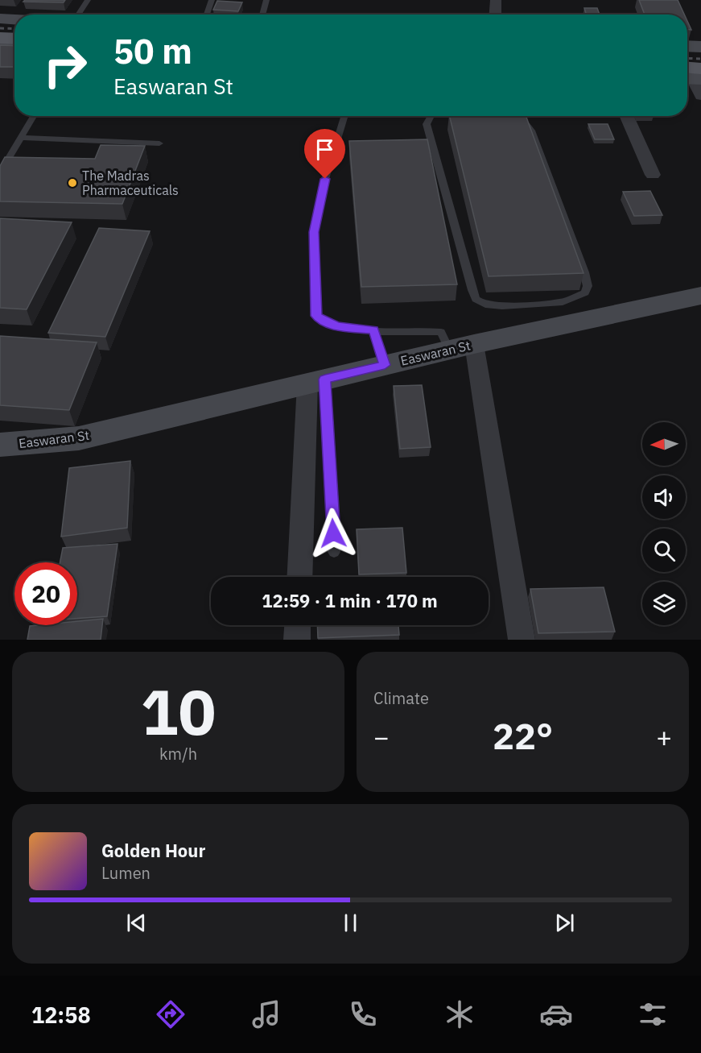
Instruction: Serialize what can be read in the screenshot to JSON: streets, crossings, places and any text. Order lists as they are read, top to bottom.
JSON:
{
  "streets": {
    "street": ["Easwaran St"]
  },
  "places": ["The Madras Pharmaceuticals"],
  "north": "left",
  "page": {
    "turn": ["50 m", "Easwaran St"],
    "limit": "20",
    "trip": "12:59 · 1 min · 170 m",
    "tile": [
      ["10", "km/h"],
      "Climate"
    ],
    "heat": ["−", "22°", "+"],
    "song": ["Golden Hour", "Lumen"],
    "tabs": "12:58"
  }
}
